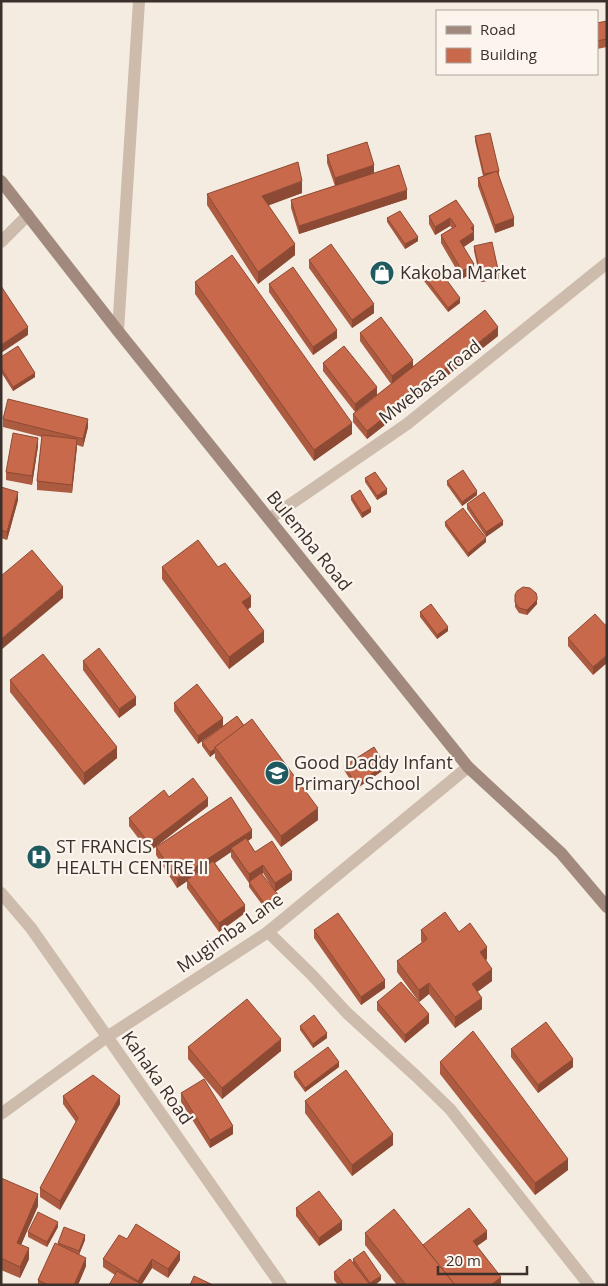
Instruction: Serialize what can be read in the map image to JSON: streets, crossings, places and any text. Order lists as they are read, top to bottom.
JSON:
{
  "streets": {
    "main road": ["Bulemba Road"],
    "street": ["Mwebasa road", "Mugimba Lane", "Kahaka Road"]
  },
  "crossings": [
    ["Mwebasa road", "Bulemba Road"],
    ["Bulemba Road", "Mugimba Lane"],
    ["Mugimba Lane", "Kahaka Road"]
  ],
  "places": {
    "shop": ["Kakoba Market"],
    "school or university": ["Good Daddy Infant Primary School"],
    "hospital": ["ST FRANCIS HEALTH CENTRE II"]
  },
  "legend": ["Road", "Building"],
  "scale_bar": "20 m"
}
